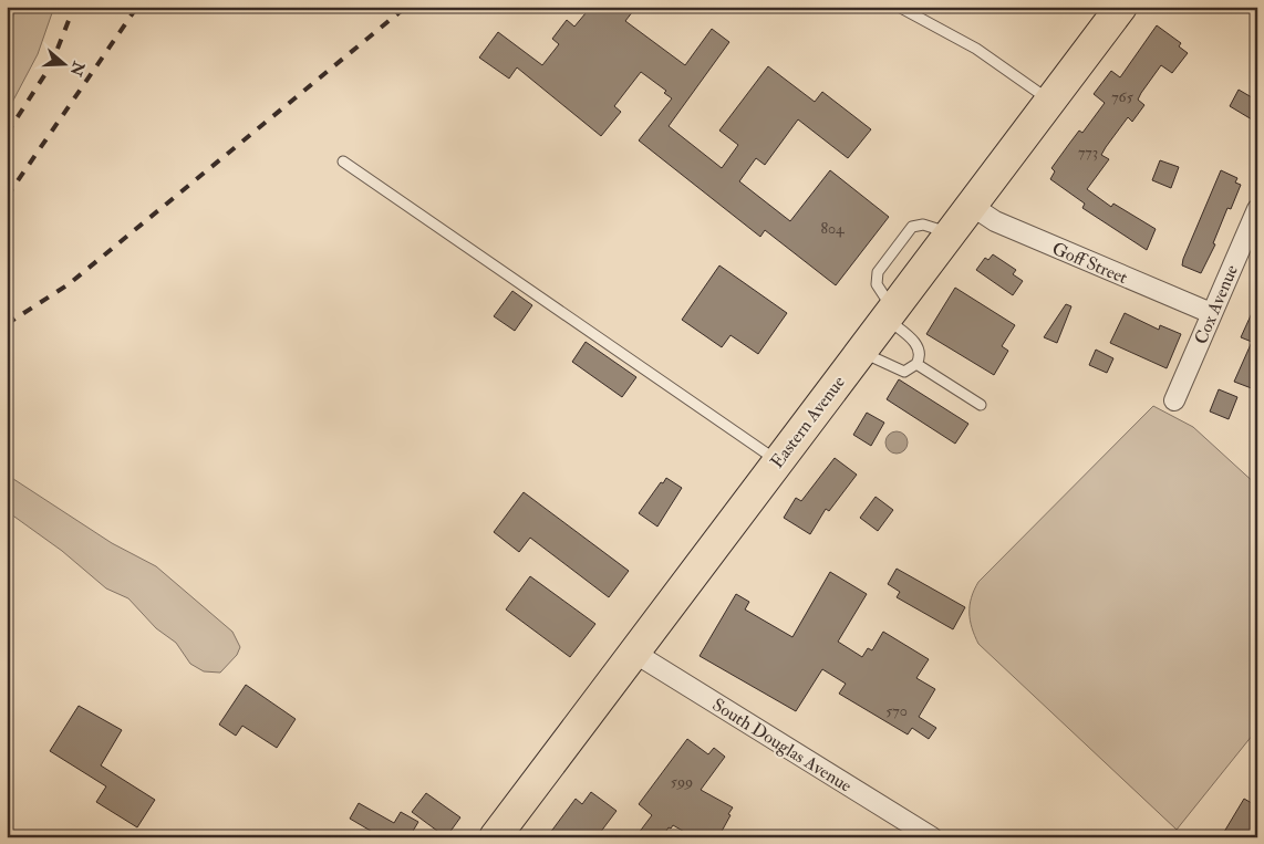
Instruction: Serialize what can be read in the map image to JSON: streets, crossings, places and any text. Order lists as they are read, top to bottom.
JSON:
{
  "streets": {
    "main road": ["Eastern Avenue"],
    "street": ["Goff Street", "Cox Avenue", "South Douglas Avenue"]
  },
  "crossings": [
    ["Goff Street", "Cox Avenue"],
    ["Goff Street", "Eastern Avenue"],
    ["Eastern Avenue", "South Douglas Avenue"]
  ],
  "house_numbers": [
    "765",
    "773",
    "804",
    "570",
    "599"
  ],
  "north": "right"
}
